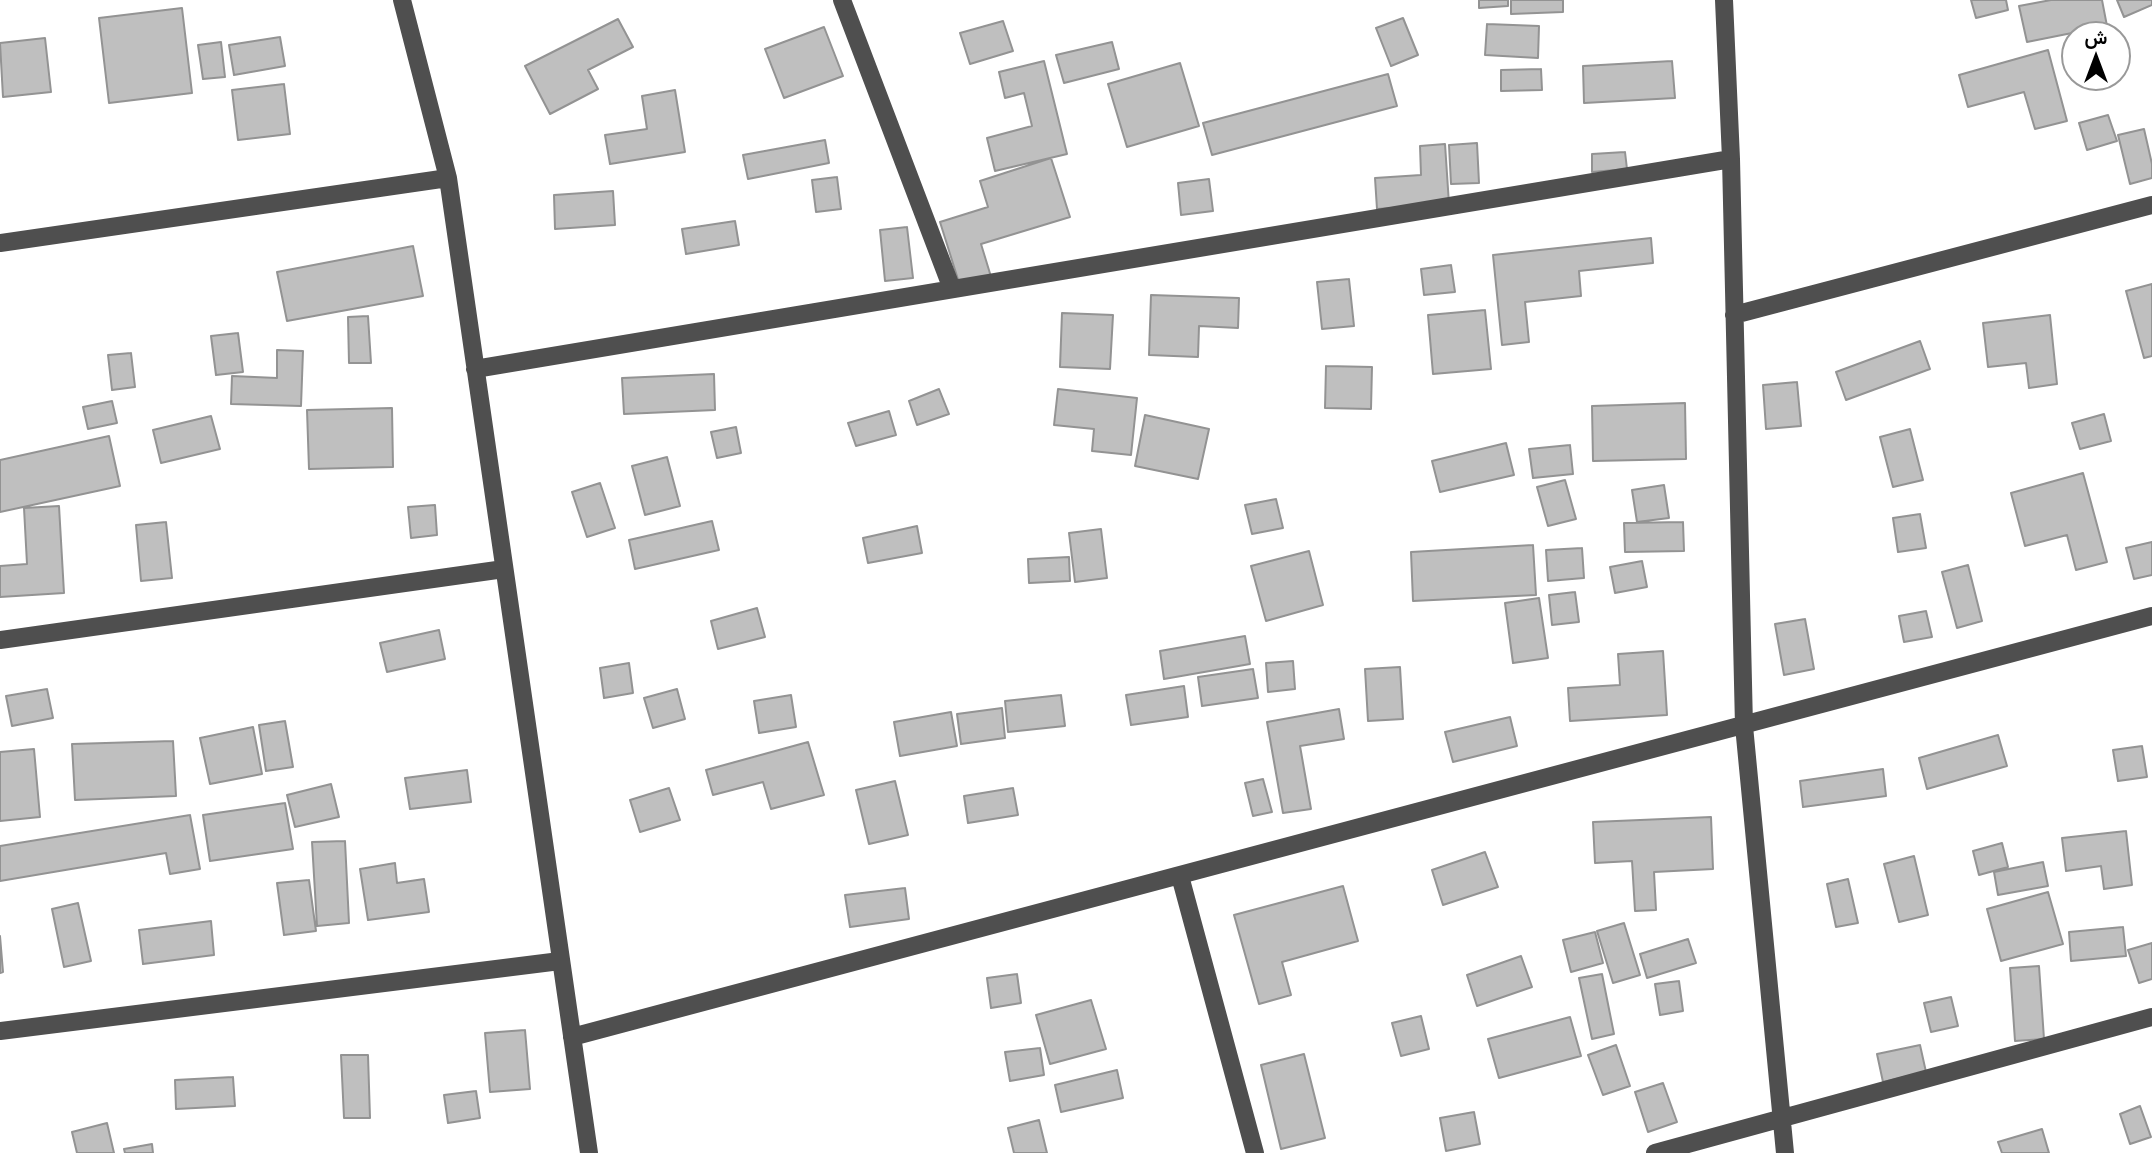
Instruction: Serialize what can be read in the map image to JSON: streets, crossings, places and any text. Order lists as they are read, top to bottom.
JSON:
{
  "north": "top"
}
